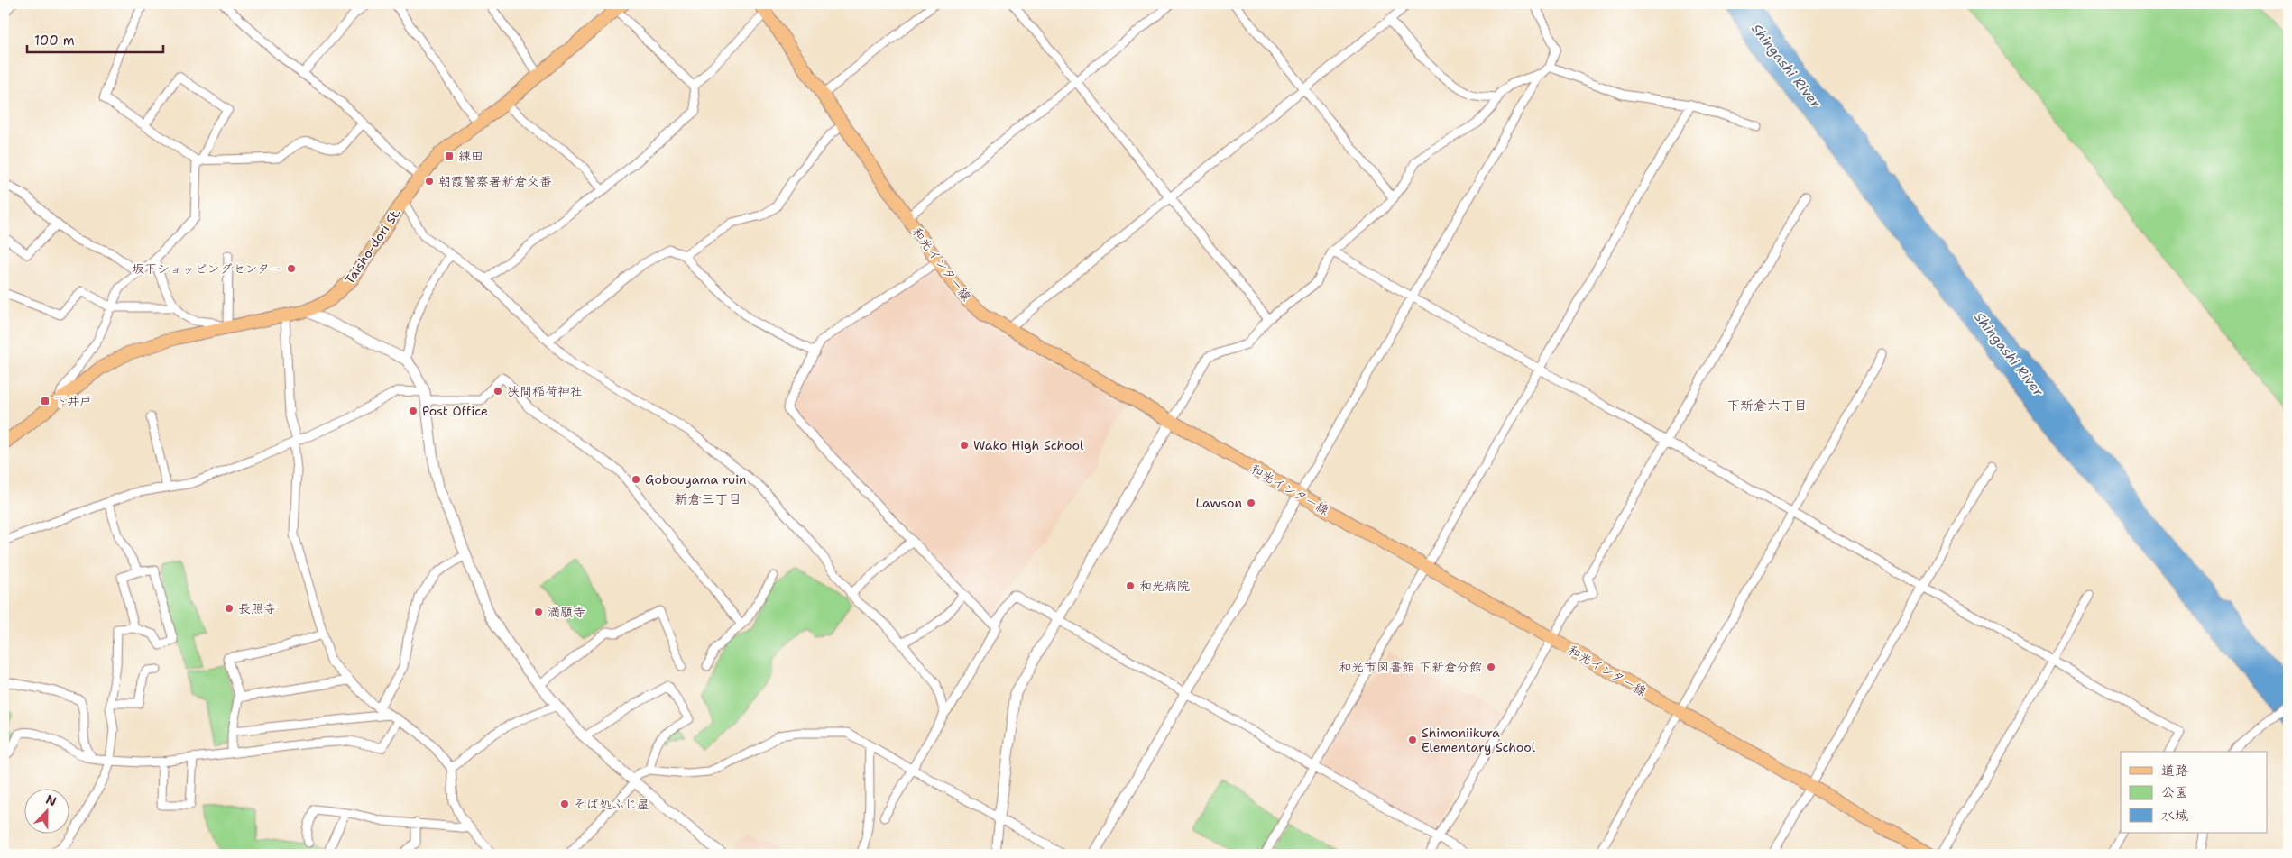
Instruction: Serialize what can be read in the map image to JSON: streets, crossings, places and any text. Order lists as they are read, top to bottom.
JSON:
{
  "streets": {
    "main road": ["Taisho-dori St.", "和光インター線"]
  },
  "districts": ["下新倉六丁目", "新倉三丁目"],
  "water": ["Shingashi River"],
  "places": {
    "transit": ["練田", "下井戸"],
    "other": [
      "朝霞警察署新倉交番",
      "坂下ショッピングセンター",
      "狭間稲荷神社",
      "Post Office",
      "Wako High School",
      "Gobouyama ruin",
      "Lawson",
      "和光病院",
      "長照寺",
      "満願寺",
      "和光市図書館 下新倉分館",
      "Shimoniikura Elementary School",
      "そば処ふじ屋"
    ]
  },
  "legend": ["道路", "公園", "水域"],
  "scale_bar": "100 m",
  "north": "top"
}
